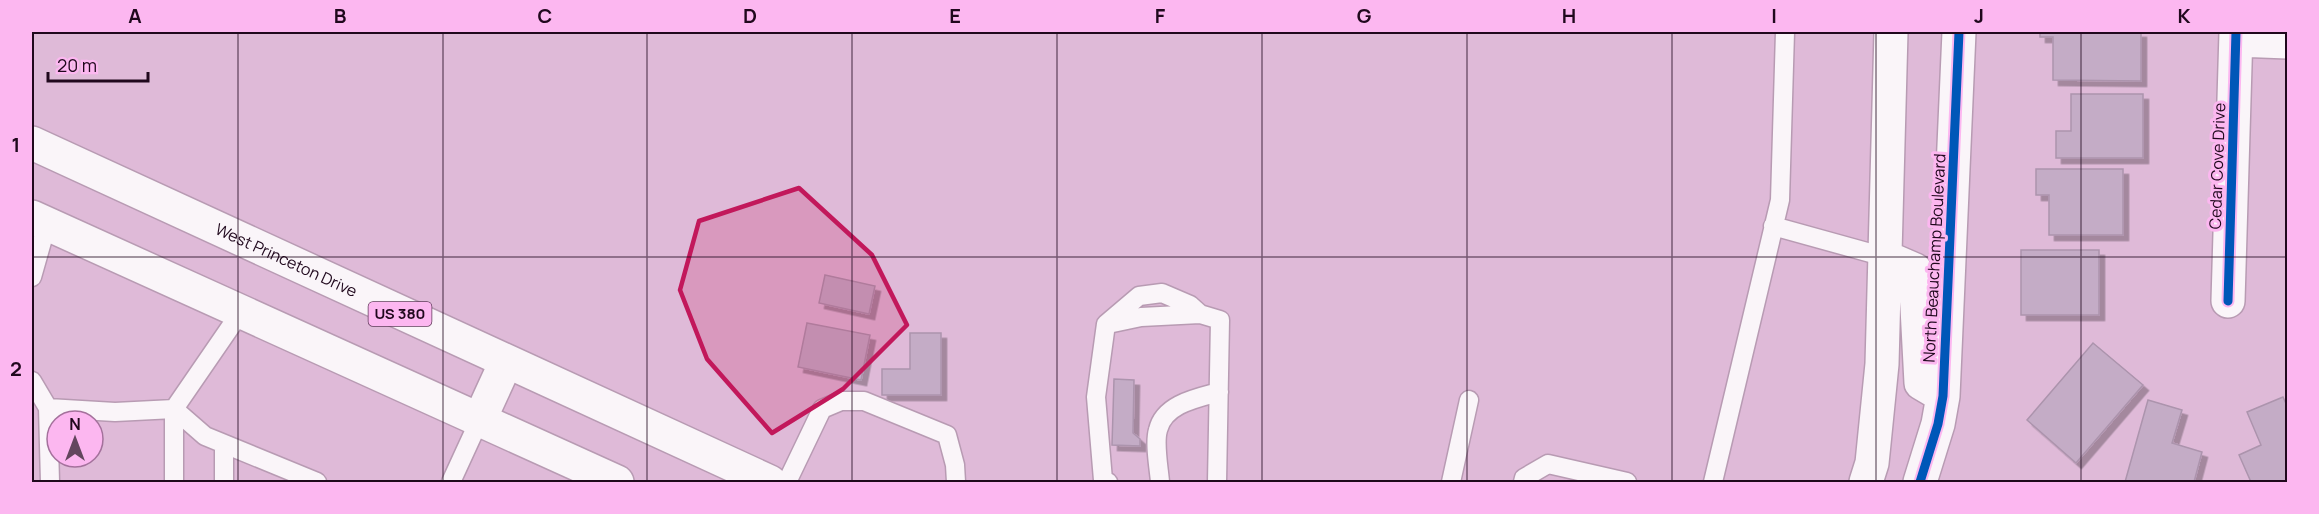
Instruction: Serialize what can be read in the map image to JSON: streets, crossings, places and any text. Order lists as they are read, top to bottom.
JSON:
{
  "streets": {
    "main road": [
      "Cedar Cove Drive",
      "North Beauchamp Boulevard",
      "West Princeton Drive",
      "US 380"
    ]
  },
  "scale_bar": "20 m",
  "north": "top",
  "grid": {
    "columns": [
      "A",
      "B",
      "C",
      "D",
      "E",
      "F",
      "G",
      "H",
      "I",
      "J",
      "K"
    ],
    "rows": ["1", "2"]
  }
}
